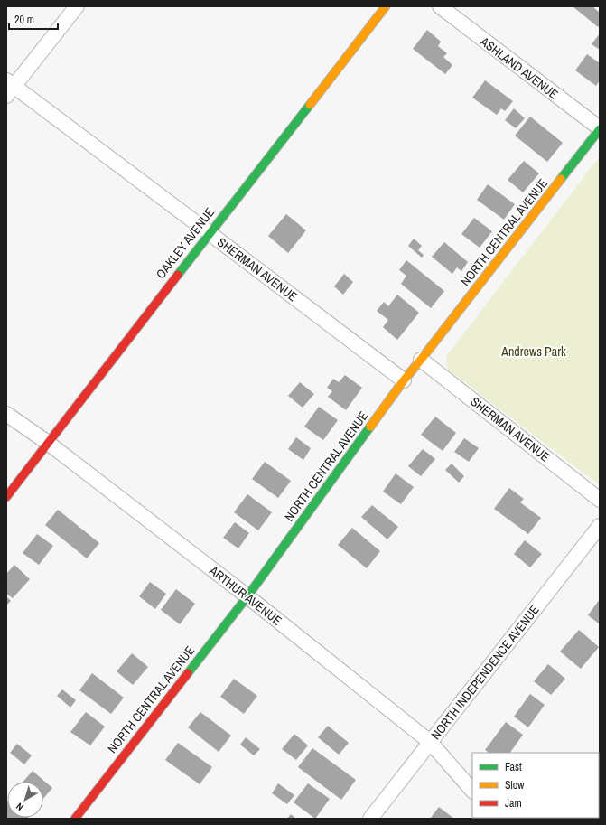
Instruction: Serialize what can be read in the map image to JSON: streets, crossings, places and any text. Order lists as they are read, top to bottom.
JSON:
{
  "streets": {
    "main road": ["NORTH CENTRAL AVENUE", "OAKLEY AVENUE"],
    "street": [
      "ASHLAND AVENUE",
      "SHERMAN AVENUE",
      "ARTHUR AVENUE",
      "NORTH INDEPENDENCE AVENUE"
    ]
  },
  "crossings": [
    ["ASHLAND AVENUE", "NORTH CENTRAL AVENUE"],
    ["NORTH CENTRAL AVENUE", "SHERMAN AVENUE"],
    ["NORTH CENTRAL AVENUE", "ARTHUR AVENUE"],
    ["OAKLEY AVENUE", "SHERMAN AVENUE"],
    ["OAKLEY AVENUE", "ARTHUR AVENUE"],
    ["ARTHUR AVENUE", "NORTH INDEPENDENCE AVENUE"]
  ],
  "parks": ["Andrews Park"],
  "legend": ["Fast", "Slow", "Jam"],
  "scale_bar": "20 m",
  "north": "bottom left"
}
